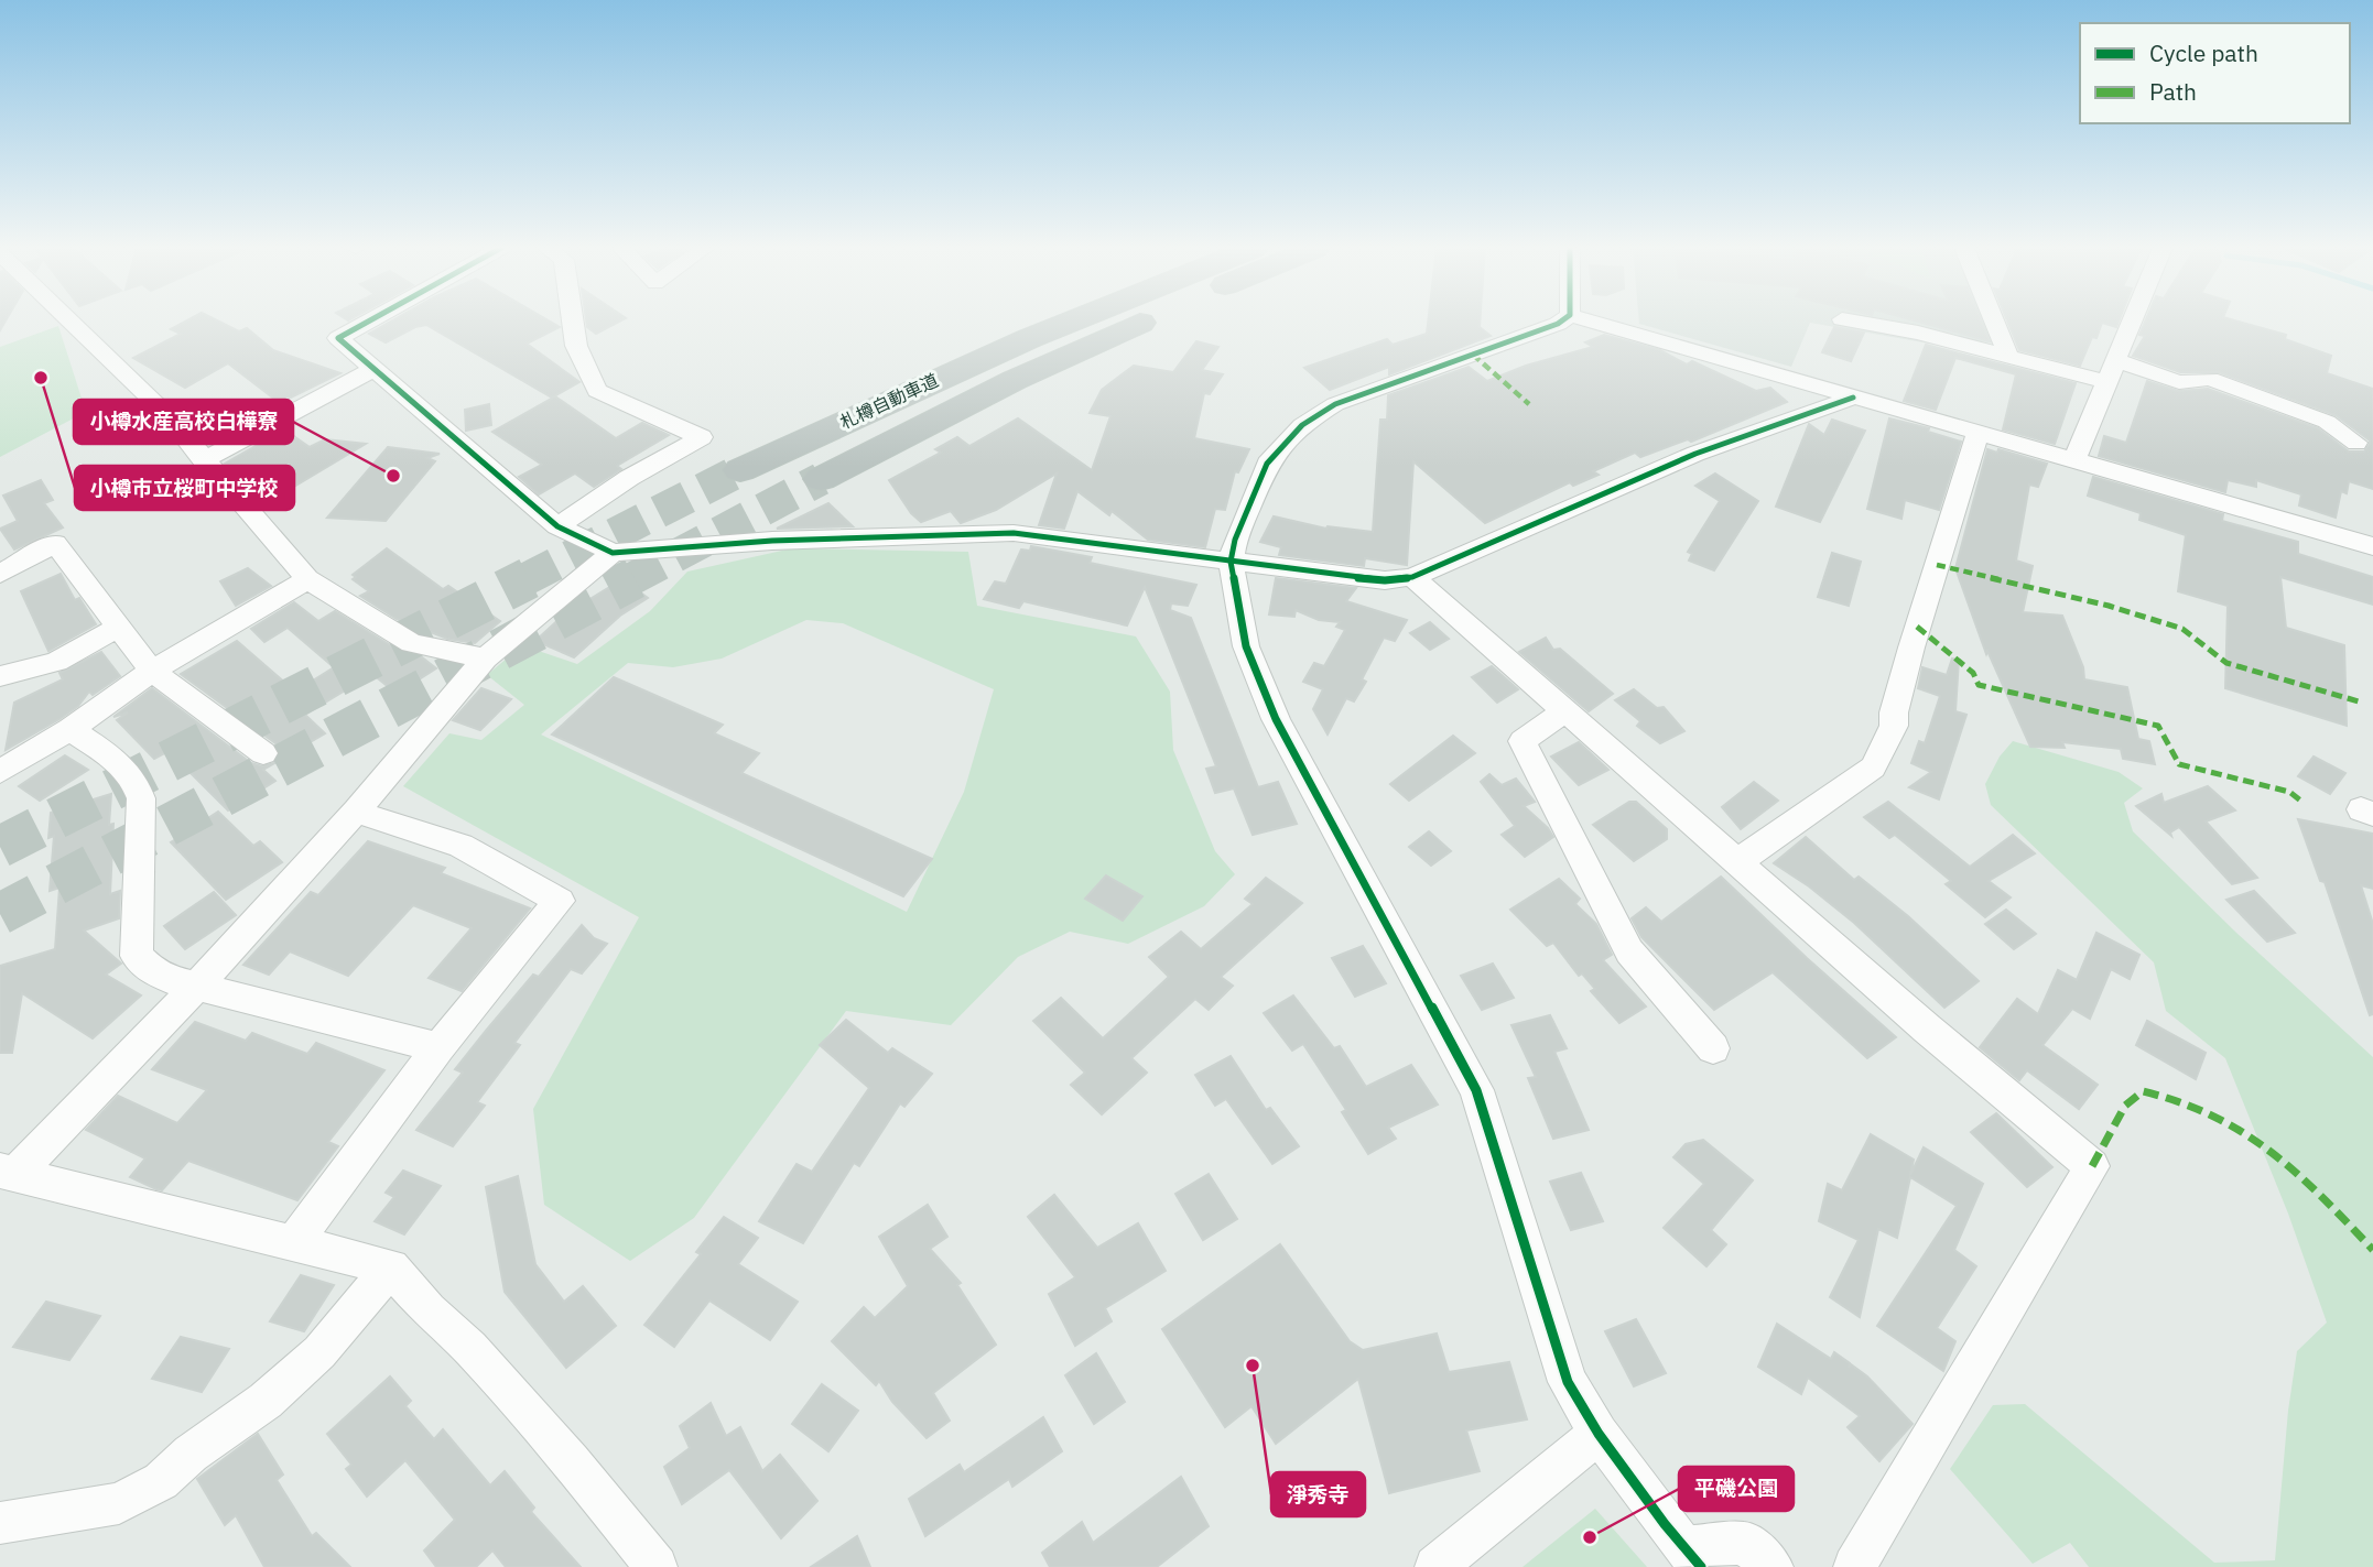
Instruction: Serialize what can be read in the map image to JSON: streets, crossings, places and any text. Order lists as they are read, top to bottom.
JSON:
{
  "streets": {
    "highway": ["札樽自動車道"]
  },
  "places": [
    "小樽市立桜町中学校",
    "小樽水産高校白樺寮",
    "淨秀寺",
    "平磯公園"
  ],
  "legend": ["Cycle path", "Path"]
}
